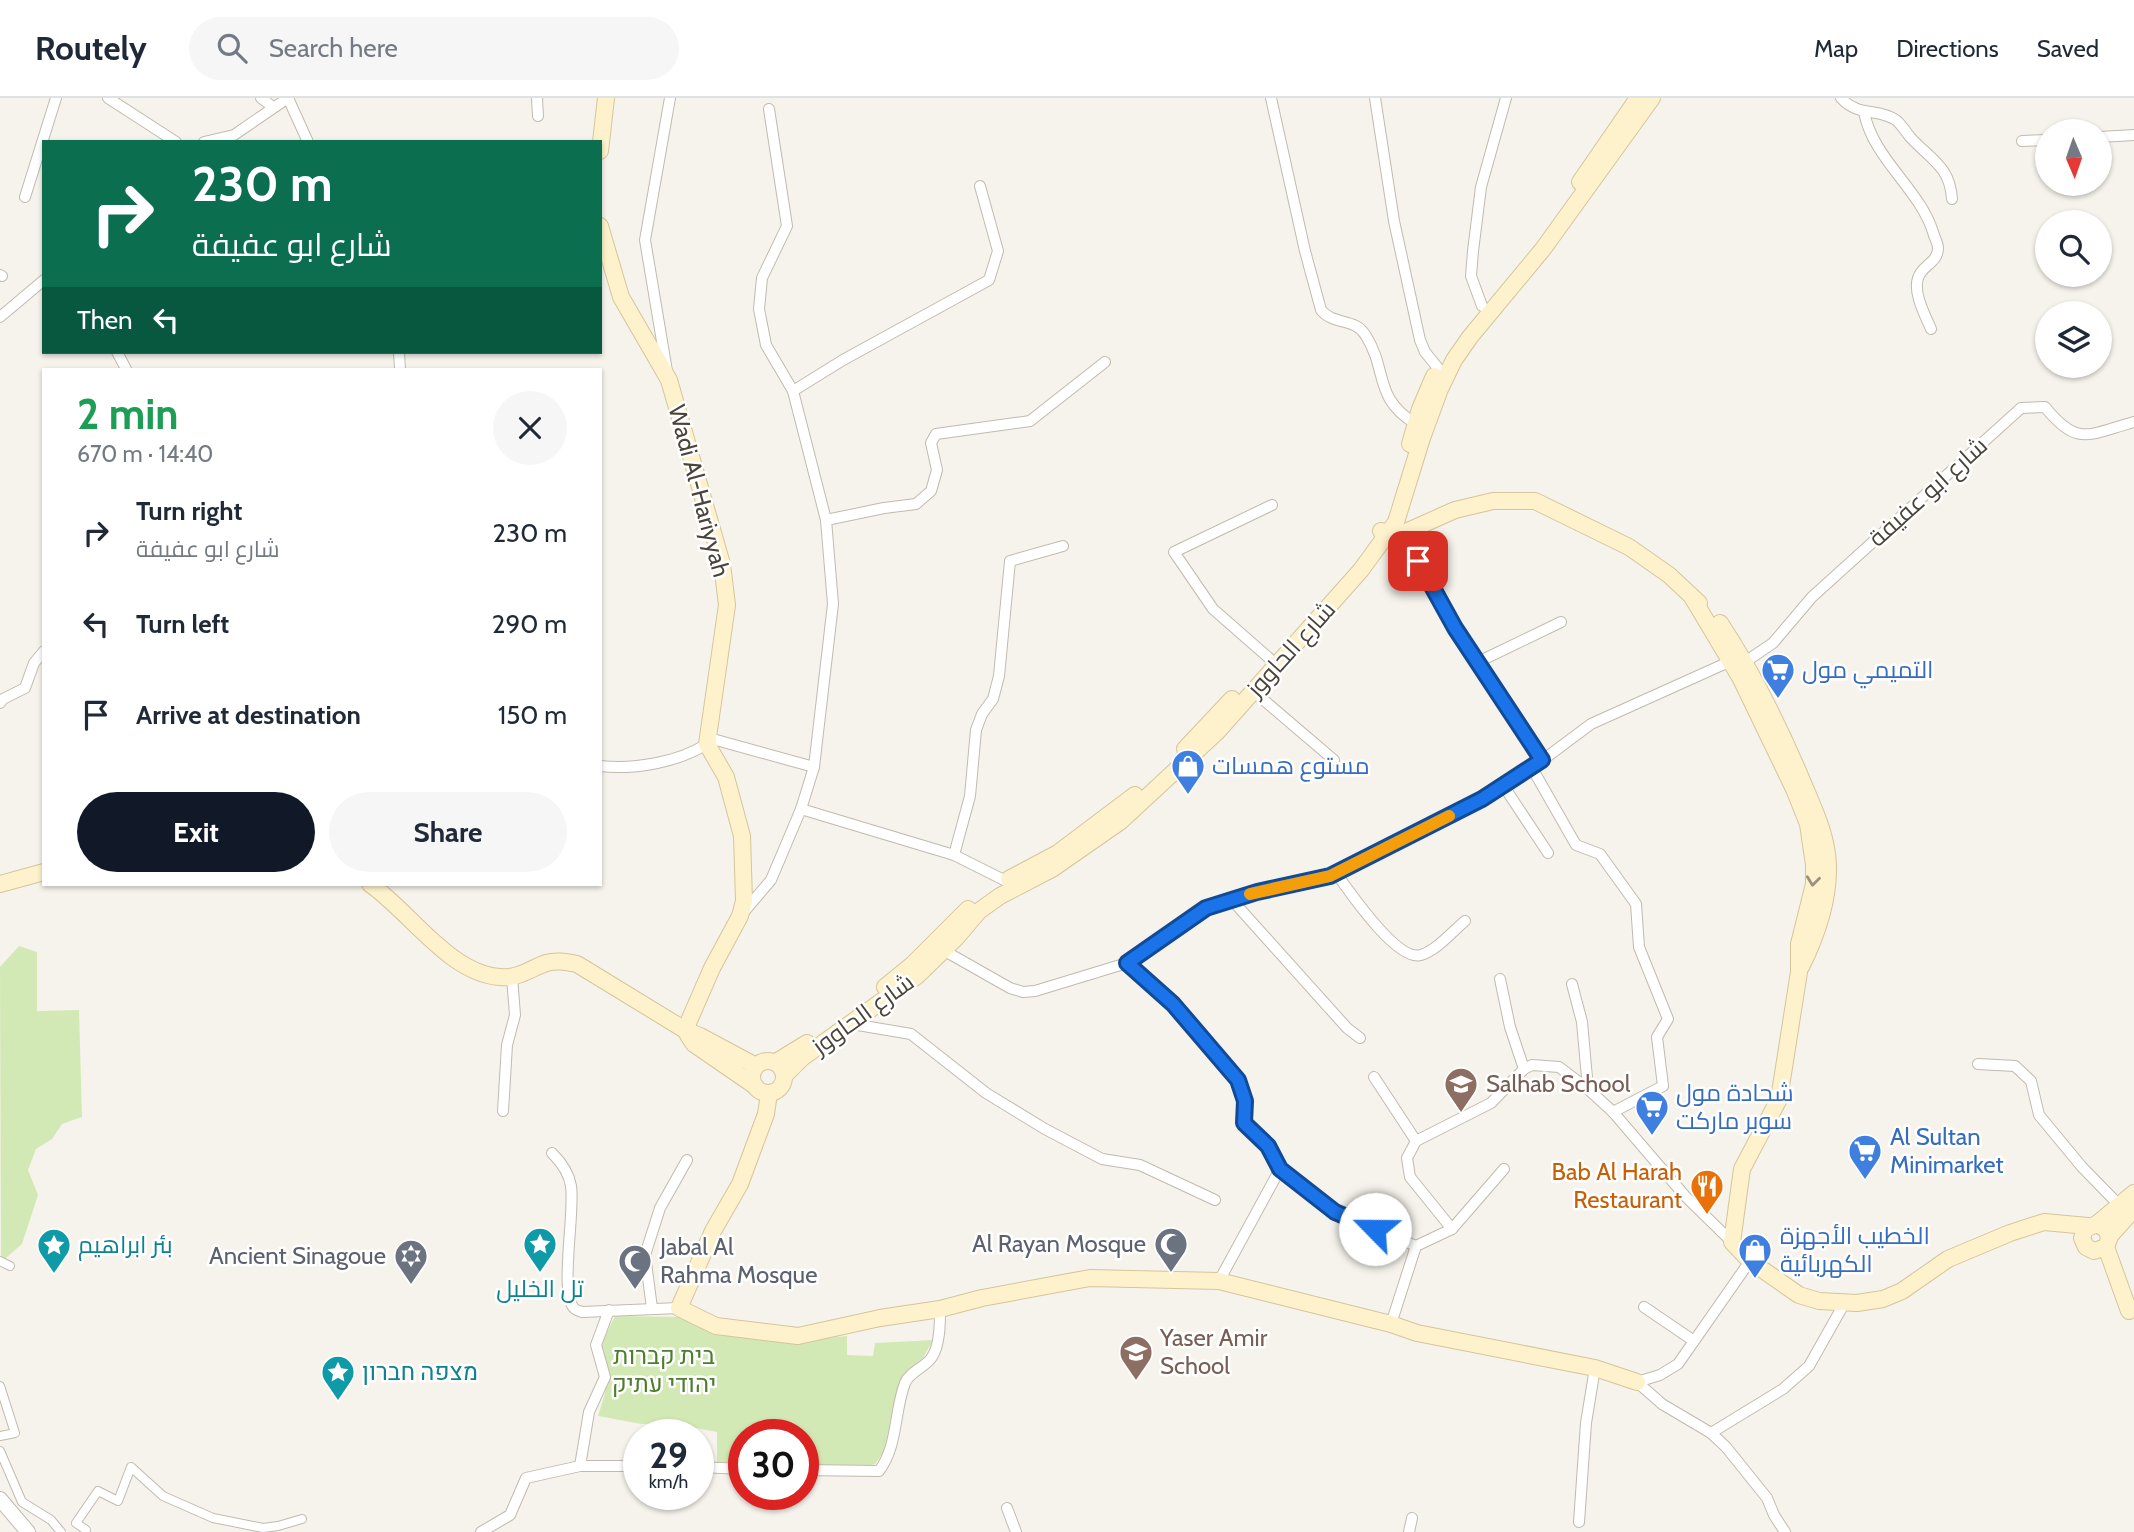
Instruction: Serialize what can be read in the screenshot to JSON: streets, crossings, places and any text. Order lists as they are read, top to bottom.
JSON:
{
  "streets": {
    "main road": ["Wadi Al-Hariyyah", "شارع الحاووز"],
    "street": ["شارع ابو عفيفة"]
  },
  "crossings": [
    ["شارع ابو عفيفة", "شارع الحاووز"]
  ],
  "parks": ["בית קברות יהודי עתיק"],
  "places": {
    "supermarket": ["التميمي مول", "شحادة مول سوبر ماركت", "Al Sultan Minimarket"],
    "shop": ["مستوع همسات", "الخطيب الأجهزة الكهربائية"],
    "school or university": ["Salhab School", "Yaser Amir School"],
    "restaurant": ["Bab Al Harah Restaurant"],
    "place": ["تل الخليل", "بئر ابراهيم", "מצפה חברון"],
    "mosque": ["Al Rayan Mosque", "Jabal Al Rahma Mosque"],
    "synagogue": ["Ancient Sinagoue"]
  },
  "north": "bottom",
  "page": {
    "header": "Routely",
    "search": "Search here",
    "nav": ["Map", "Directions", "Saved"],
    "turn": ["230 m", "شارع ابو عفيفة"],
    "then": "Then",
    "heading": ["2 min", "670 m · 14:40"],
    "list": [
      {
        "name": "Turn right",
        "note": "شارع ابو عفيفة",
        "value": "230 m"
      },
      {
        "name": "Turn left",
        "value": "290 m"
      },
      {
        "name": "Arrive at destination",
        "value": "150 m"
      }
    ],
    "buttons": ["Exit", "Share"],
    "speed": "29 km/h",
    "limit": "30"
  }
}
